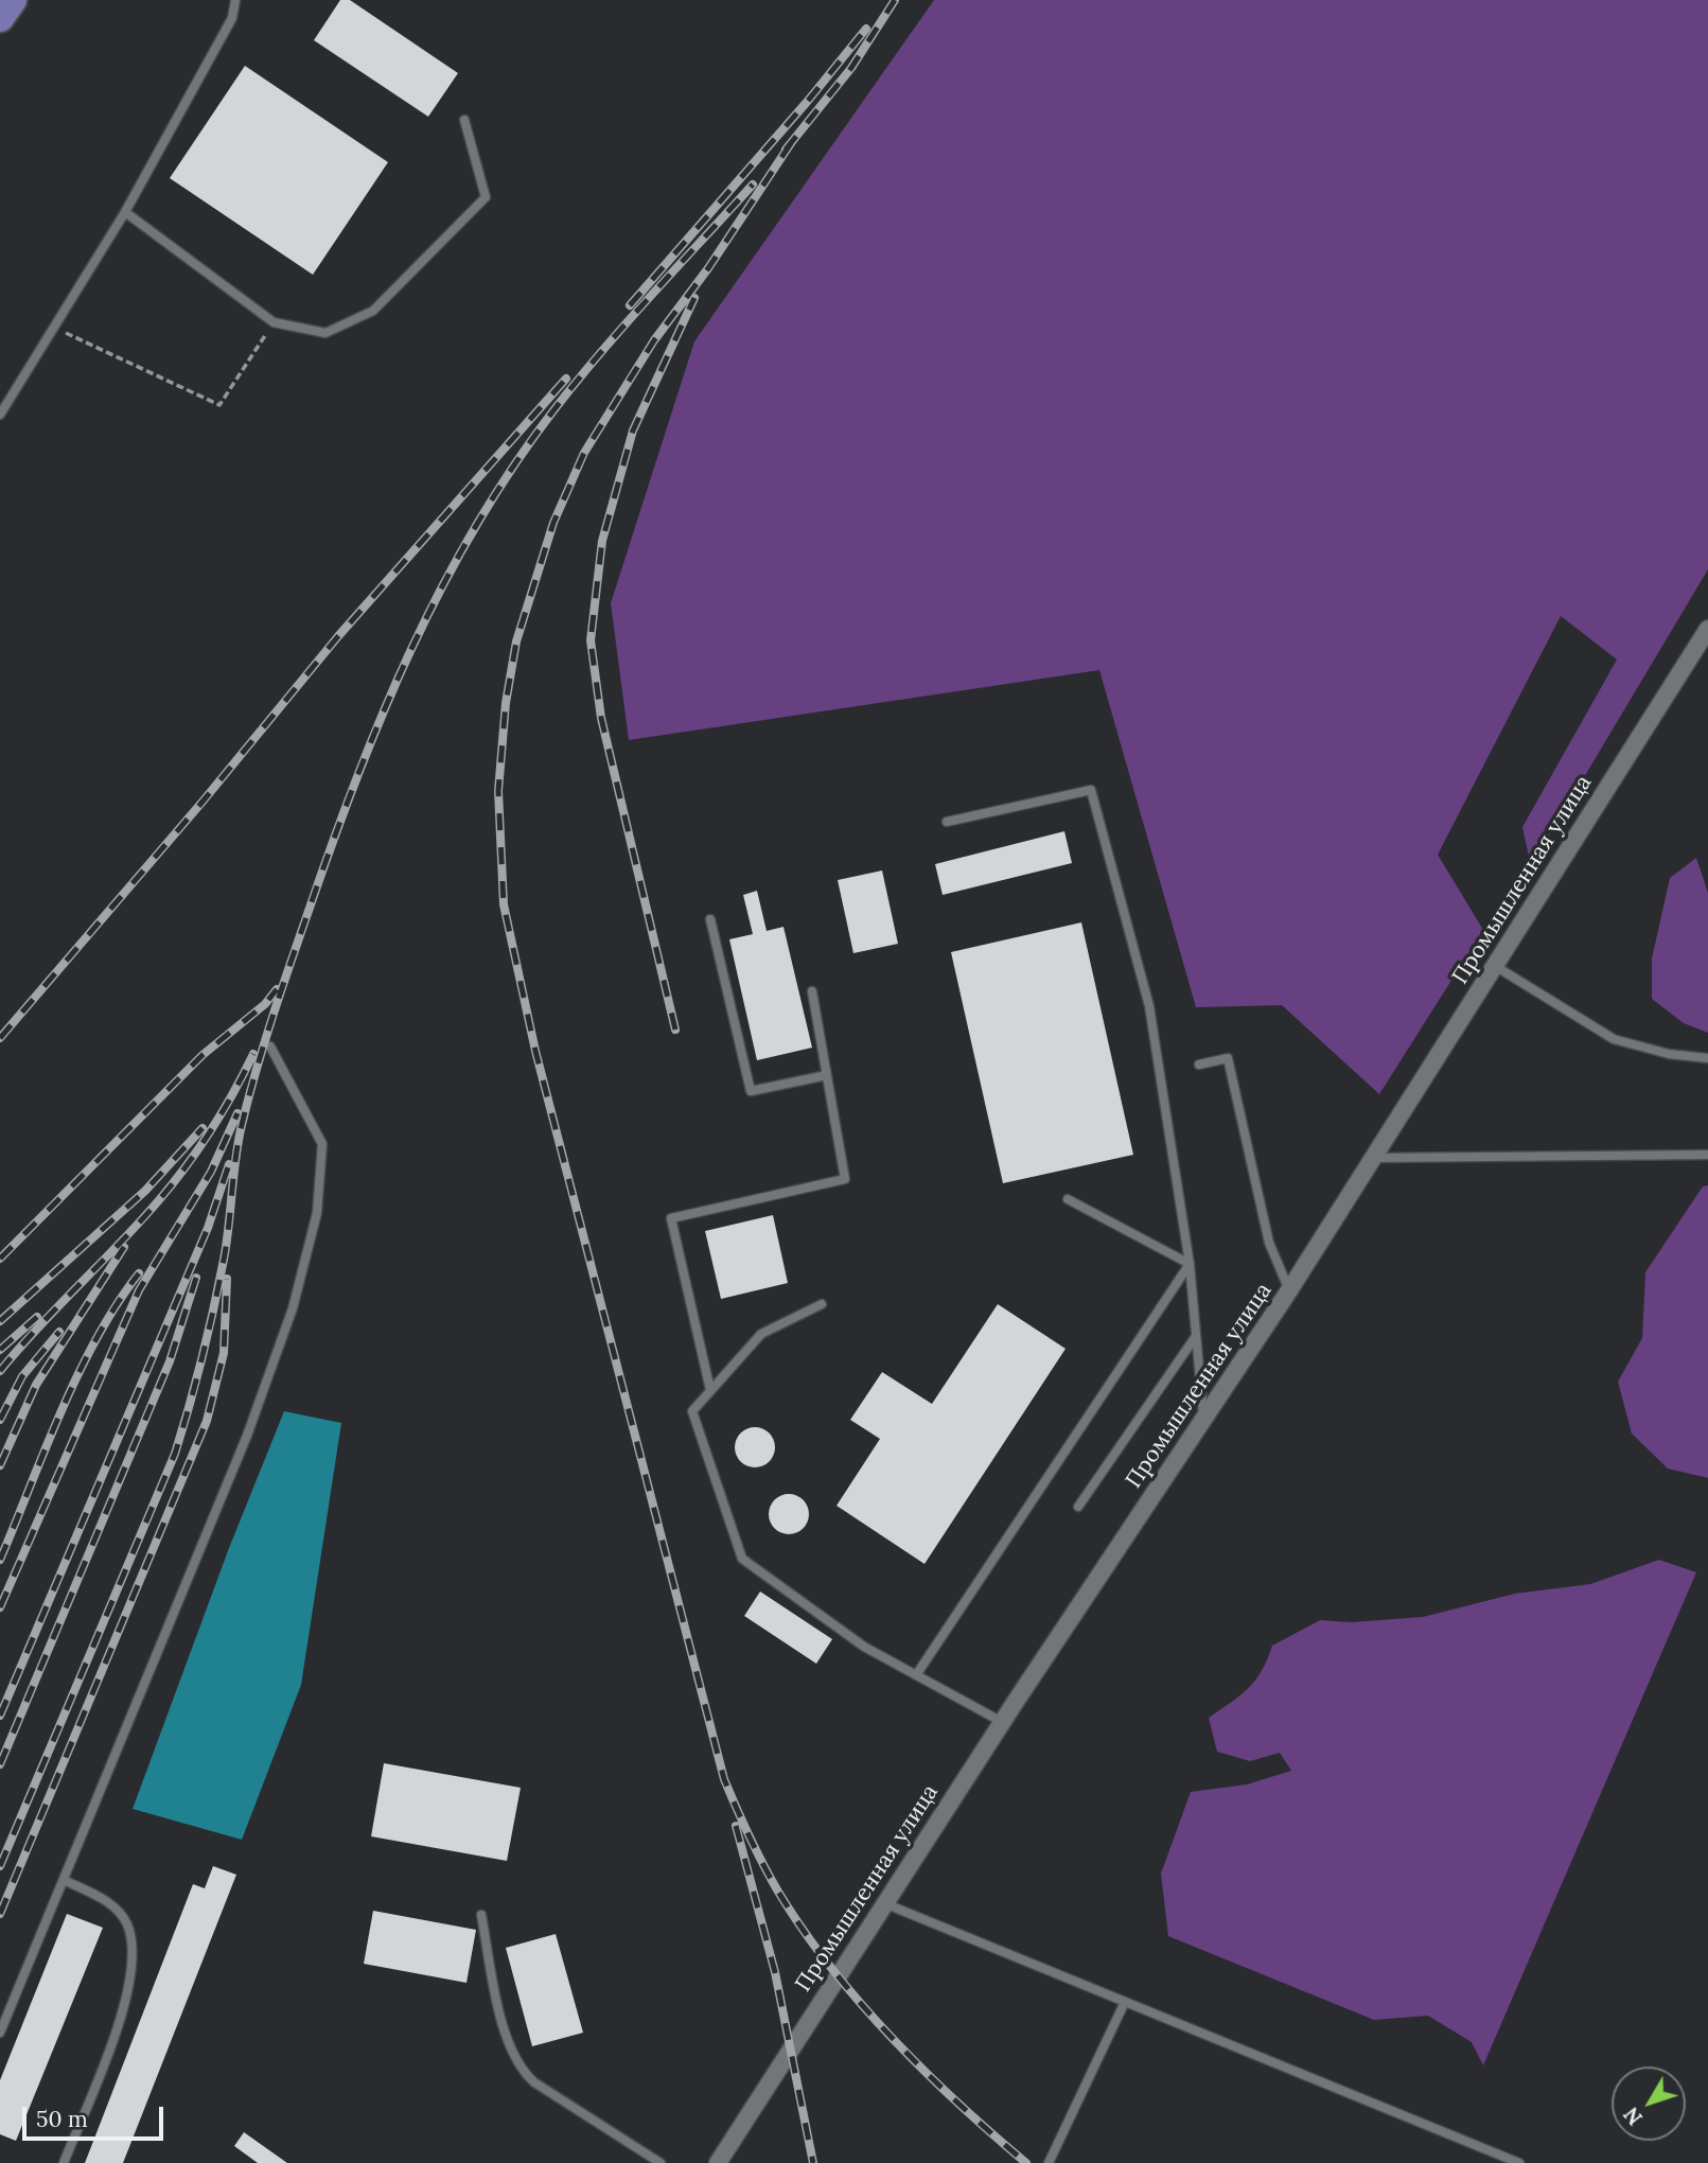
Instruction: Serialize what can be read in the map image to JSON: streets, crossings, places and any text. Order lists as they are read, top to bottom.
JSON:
{
  "streets": {
    "street": ["Промышленная улица"]
  },
  "scale_bar": "50 m",
  "north": "bottom left"
}
